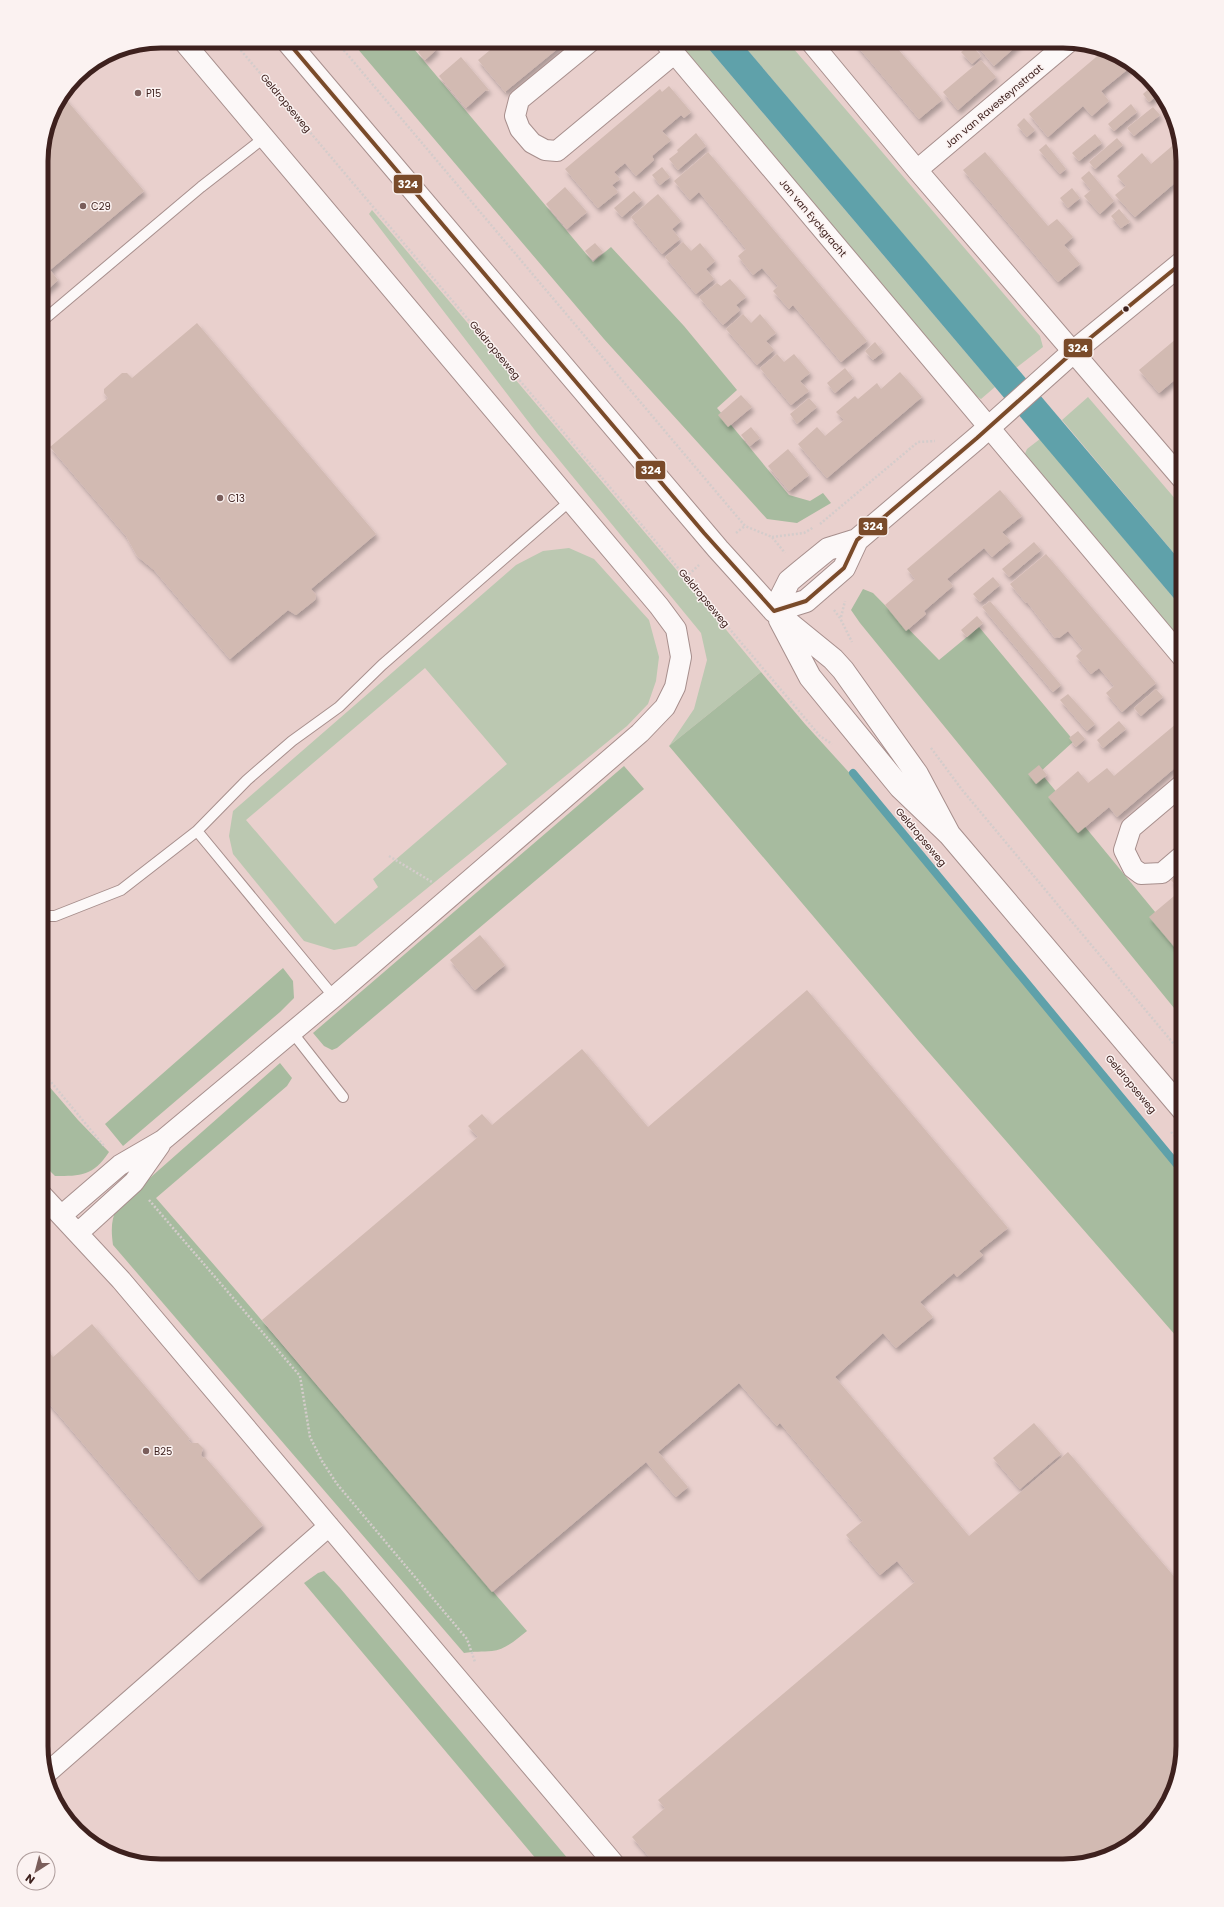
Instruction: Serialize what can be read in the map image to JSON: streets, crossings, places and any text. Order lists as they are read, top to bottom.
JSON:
{
  "streets": {
    "main road": ["Geldropseweg"],
    "street": ["Jan van Ravesteynstraat", "Jan van Eyckgracht"]
  },
  "places": [
    "P15",
    "C29",
    "C13",
    "B25"
  ],
  "lines": ["transit line 324"],
  "north": "bottom left"
}
